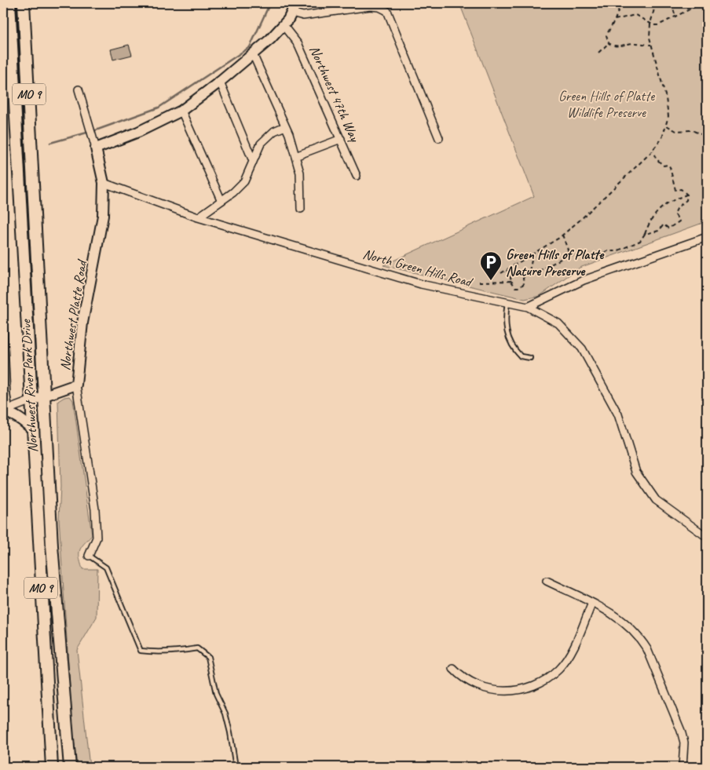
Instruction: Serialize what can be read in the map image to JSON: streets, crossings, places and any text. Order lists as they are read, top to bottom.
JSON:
{
  "streets": {
    "main road": ["MO 9", "Northwest River Park Drive"],
    "street": ["Northwest 47th Way", "North Green Hills Road", "Northwest Platte Road"]
  },
  "crossings": [
    ["North Green Hills Road", "Northwest Platte Road"]
  ],
  "parks": ["Green Hills of Platte Wildlife Preserve"],
  "places": {
    "parking": ["Green Hills of Platte Nature Preserve"]
  }
}
